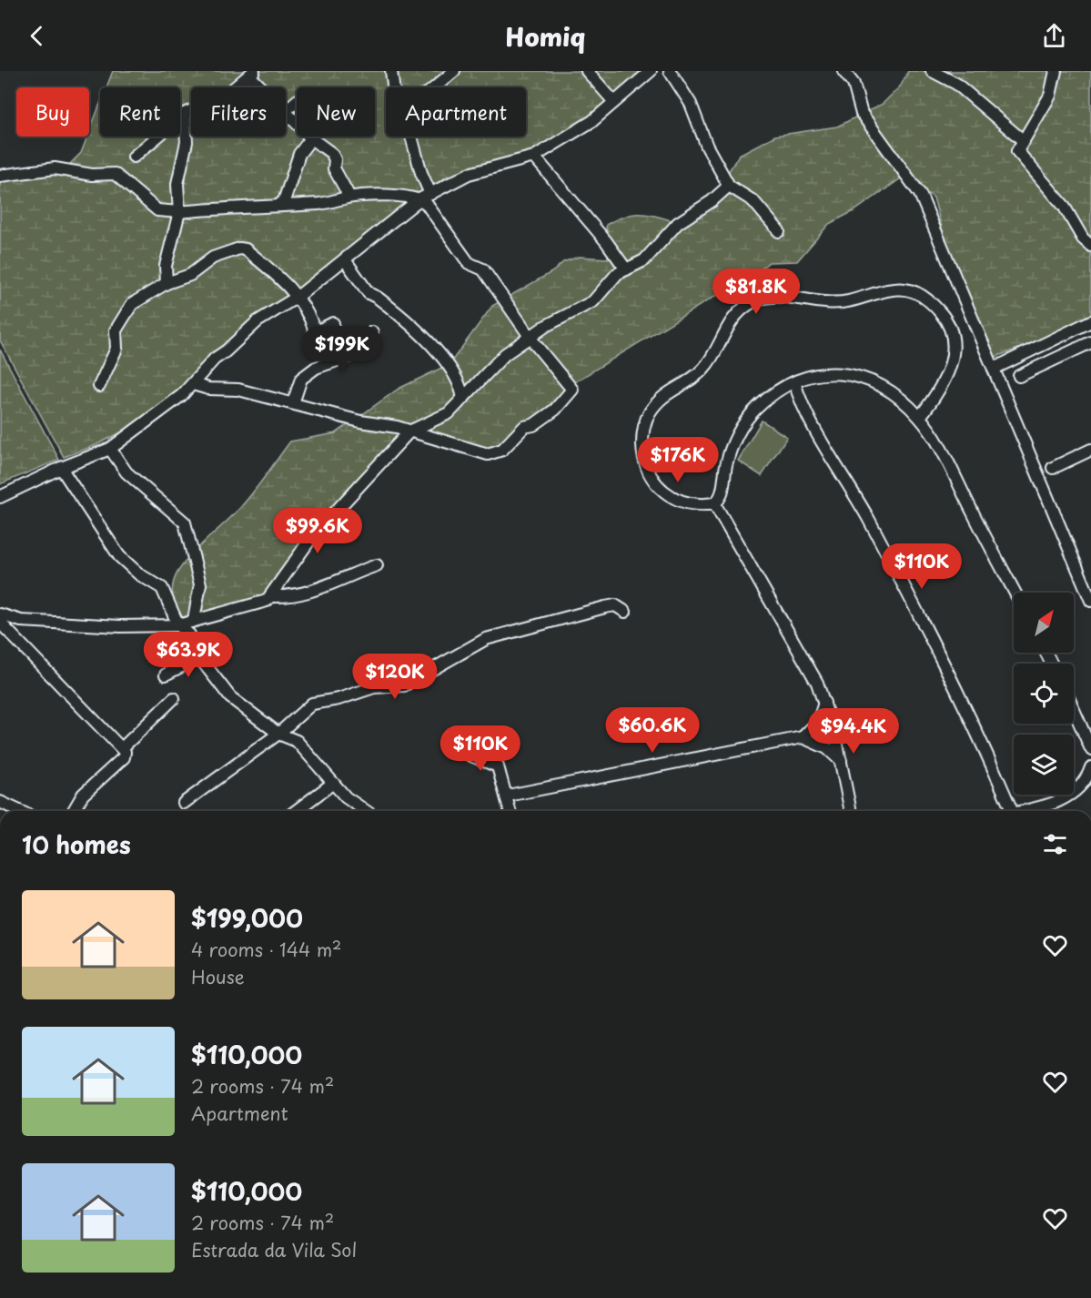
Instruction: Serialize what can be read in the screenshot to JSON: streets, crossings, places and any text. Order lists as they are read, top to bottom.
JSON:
{
  "north": "top right",
  "page": {
    "header": "Homiq",
    "chip": [
      "Buy",
      "Rent",
      "Filters",
      "New",
      "Apartment"
    ],
    "price": [
      "$81.8K",
      "$199K",
      "$176K",
      "$99.6K",
      "$110K",
      "$63.9K",
      "$120K",
      "$60.6K",
      "$94.4K",
      "$110K"
    ],
    "heading": "10 homes",
    "list": [
      {
        "name": "$199,000",
        "note": "4 rooms · 144 m² · House"
      },
      {
        "name": "$110,000",
        "note": "2 rooms · 74 m² · Apartment"
      },
      {
        "name": "$110,000",
        "note": "2 rooms · 74 m² · Estrada da Vila Sol"
      }
    ]
  }
}
